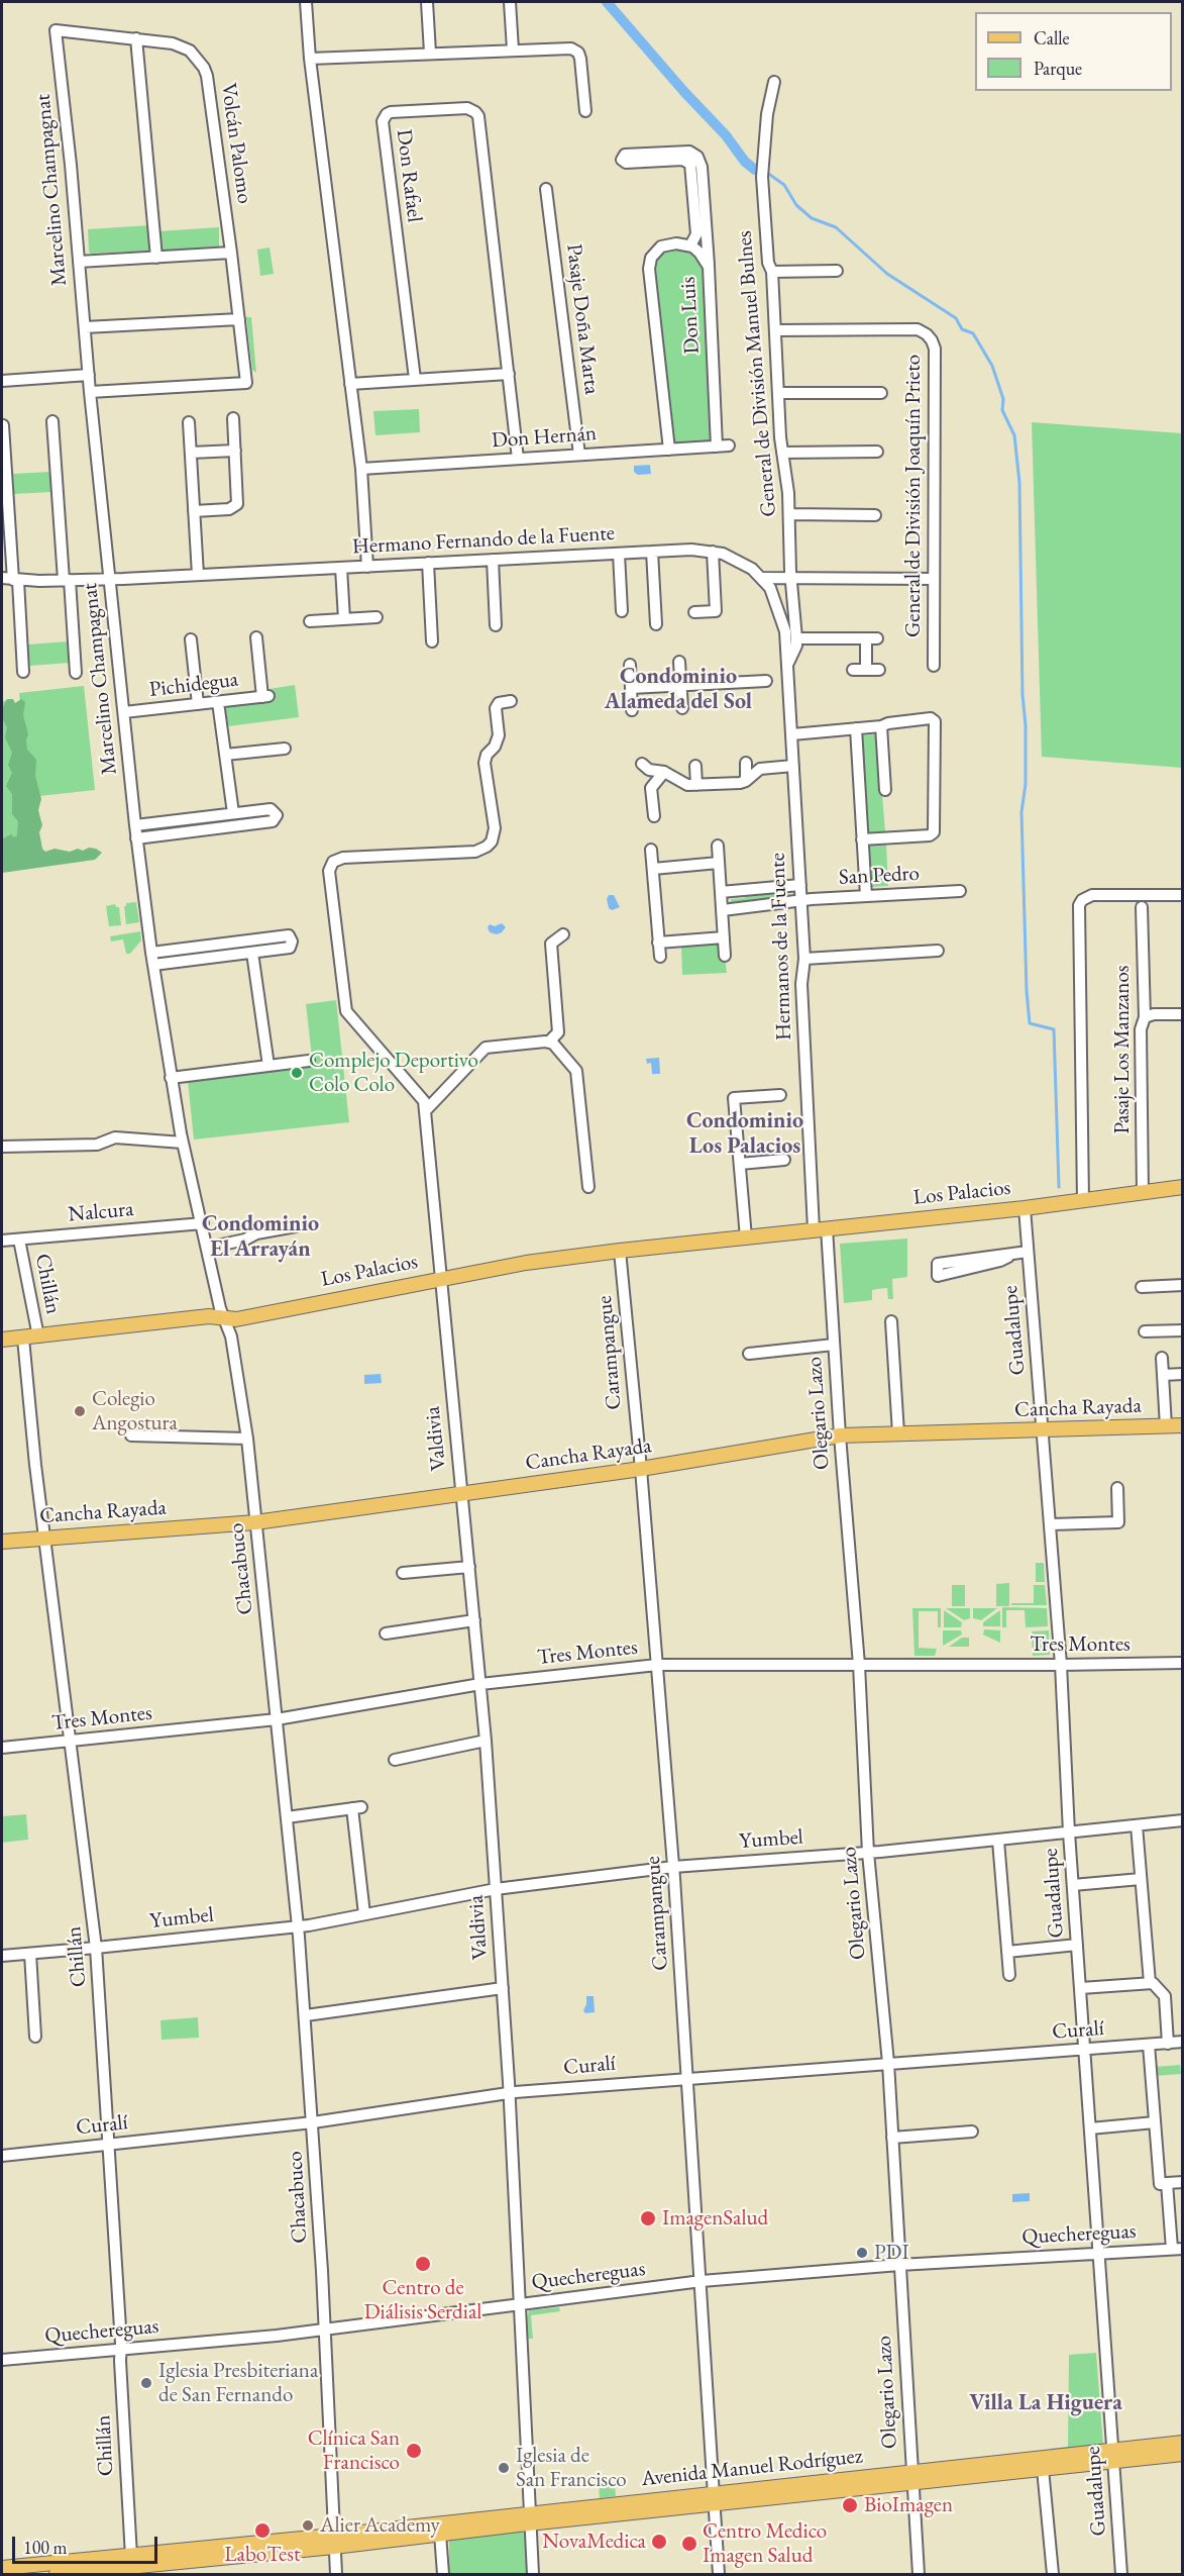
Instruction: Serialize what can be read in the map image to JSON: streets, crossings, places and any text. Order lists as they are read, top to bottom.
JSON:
{
  "streets": {
    "main road": ["Los Palacios", "Cancha Rayada", "Avenida Manuel Rodríguez"],
    "street": [
      "Volcán Palomo",
      "Don Rafael",
      "Marcelino Champagnat",
      "Don Luis",
      "Pasaje Doña Marta",
      "General de División Manuel Bulnes",
      "Don Hernán",
      "General de División Joaquín Prieto",
      "Hermano Fernando de la Fuente",
      "Pichidegua",
      "San Pedro",
      "Hermanos de la Fuente",
      "Pasaje Los Manzanos",
      "Nalcura",
      "Chillán",
      "Guadalupe",
      "Carampangue",
      "Olegario Lazo",
      "Valdivia",
      "Chacabuco",
      "Tres Montes",
      "Yumbel",
      "Curalí",
      "Quechereguas"
    ]
  },
  "crossings": [
    ["Volcán Palomo", "Marcelino Champagnat"],
    ["Don Rafael", "Don Hernán"],
    ["Marcelino Champagnat", "Hermano Fernando de la Fuente"],
    ["Marcelino Champagnat", "Pichidegua"],
    ["Marcelino Champagnat", "Los Palacios"],
    ["Marcelino Champagnat", "Nalcura"],
    ["Marcelino Champagnat", "Chacabuco"],
    ["Don Luis", "Don Hernán"],
    ["Pasaje Doña Marta", "Don Hernán"],
    ["General de División Manuel Bulnes", "General de División Joaquín Prieto"],
    ["General de División Manuel Bulnes", "Hermano Fernando de la Fuente"],
    ["General de División Manuel Bulnes", "Hermanos de la Fuente"],
    ["Hermano Fernando de la Fuente", "Hermanos de la Fuente"],
    ["San Pedro", "Hermanos de la Fuente"],
    ["Hermanos de la Fuente", "Los Palacios"],
    ["Hermanos de la Fuente", "Olegario Lazo"],
    ["Pasaje Los Manzanos", "Los Palacios"],
    ["Los Palacios", "Chillán"],
    ["Los Palacios", "Guadalupe"],
    ["Los Palacios", "Carampangue"],
    ["Los Palacios", "Olegario Lazo"],
    ["Los Palacios", "Valdivia"],
    ["Los Palacios", "Chacabuco"],
    ["Nalcura", "Chillán"],
    ["Chillán", "Cancha Rayada"],
    ["Chillán", "Tres Montes"],
    ["Chillán", "Yumbel"],
    ["Chillán", "Curalí"],
    ["Chillán", "Quechereguas"],
    ["Chillán", "Avenida Manuel Rodríguez"],
    ["Guadalupe", "Cancha Rayada"],
    ["Guadalupe", "Tres Montes"],
    ["Guadalupe", "Yumbel"],
    ["Guadalupe", "Curalí"],
    ["Guadalupe", "Quechereguas"],
    ["Guadalupe", "Avenida Manuel Rodríguez"],
    ["Carampangue", "Cancha Rayada"],
    ["Carampangue", "Tres Montes"],
    ["Carampangue", "Yumbel"],
    ["Carampangue", "Curalí"],
    ["Carampangue", "Quechereguas"],
    ["Carampangue", "Avenida Manuel Rodríguez"],
    ["Cancha Rayada", "Olegario Lazo"],
    ["Cancha Rayada", "Valdivia"],
    ["Cancha Rayada", "Chacabuco"],
    ["Olegario Lazo", "Tres Montes"],
    ["Olegario Lazo", "Yumbel"],
    ["Olegario Lazo", "Curalí"],
    ["Olegario Lazo", "Quechereguas"],
    ["Olegario Lazo", "Avenida Manuel Rodríguez"],
    ["Valdivia", "Tres Montes"],
    ["Valdivia", "Yumbel"],
    ["Valdivia", "Curalí"],
    ["Valdivia", "Quechereguas"],
    ["Valdivia", "Avenida Manuel Rodríguez"],
    ["Chacabuco", "Tres Montes"],
    ["Chacabuco", "Yumbel"],
    ["Chacabuco", "Curalí"],
    ["Chacabuco", "Quechereguas"],
    ["Chacabuco", "Avenida Manuel Rodríguez"]
  ],
  "districts": [
    "Condominio Alameda del Sol",
    "Condominio Los Palacios",
    "Condominio El Arrayán",
    "Villa La Higuera"
  ],
  "places": [
    "Complejo Deportivo Colo Colo",
    "Colegio Angostura",
    "ImagenSalud",
    "PDI",
    "Centro de Diálisis Serdial",
    "Iglesia Presbiteriana de San Fernando",
    "Clínica San Francisco",
    "Iglesia de San Francisco",
    "BioImagen",
    "Alier Academy",
    "LaboTest",
    "NovaMedica",
    "Centro Medico Imagen Salud"
  ],
  "legend": ["Calle", "Parque"],
  "scale_bar": "100 m"
}
